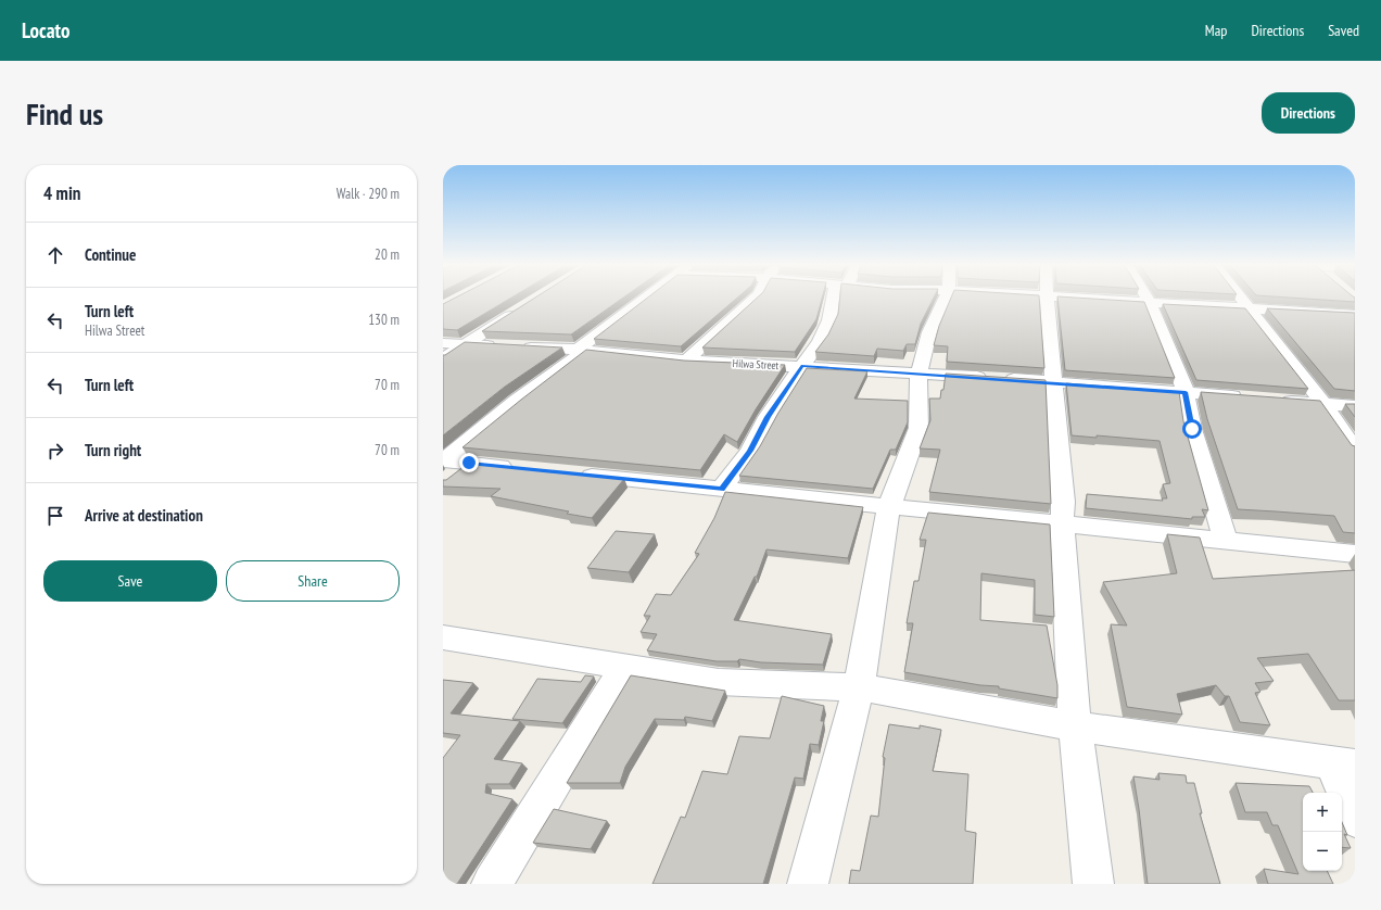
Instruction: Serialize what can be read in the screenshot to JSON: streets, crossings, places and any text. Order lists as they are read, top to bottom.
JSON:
{
  "streets": {
    "street": ["Hilwa Street"]
  },
  "page": {
    "header": "Locato",
    "nav": ["Map", "Directions", "Saved"],
    "buttons": [
      "Directions",
      ["Save", "Share"]
    ],
    "title": "Find us",
    "heading": ["4 min", "Walk · 290 m"],
    "list": [
      ["Continue", "20 m"],
      ["Turn left", "Hilwa Street", "130 m"],
      ["Turn left", "70 m"],
      ["Turn right", "70 m"],
      "Arrive at destination"
    ],
    "map_buttons": ["+", "−"]
  }
}
